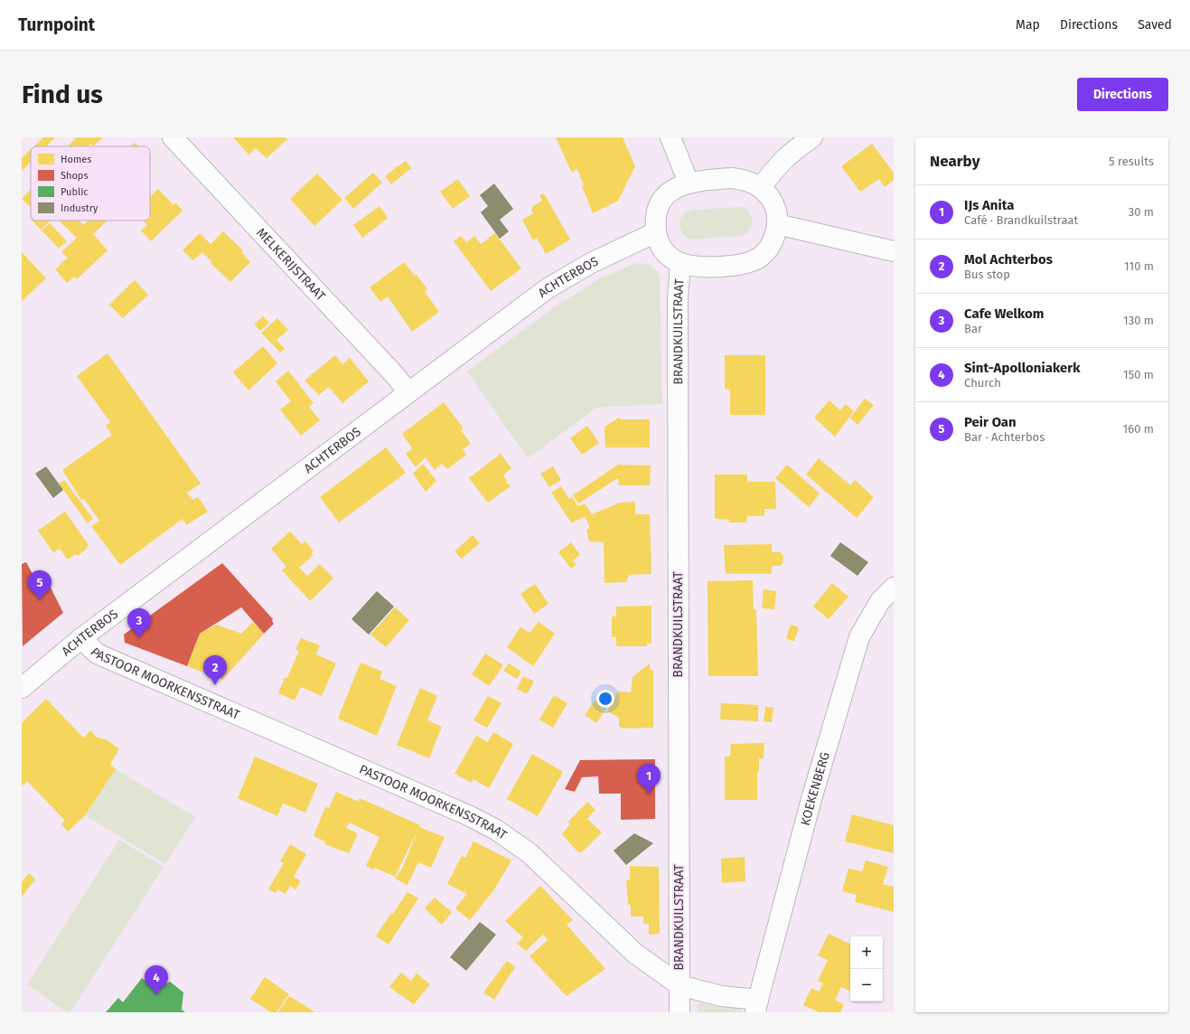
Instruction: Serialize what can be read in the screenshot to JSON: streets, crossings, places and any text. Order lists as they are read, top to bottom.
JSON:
{
  "streets": {
    "street": [
      "MELKERIJSTRAAT",
      "ACHTERBOS",
      "BRANDKUILSTRAAT",
      "PASTOOR MOORKENSSTRAAT",
      "KOEKENBERG"
    ]
  },
  "crossings": [
    ["MELKERIJSTRAAT", "ACHTERBOS"],
    ["ACHTERBOS", "BRANDKUILSTRAAT"],
    ["ACHTERBOS", "PASTOOR MOORKENSSTRAAT"],
    ["BRANDKUILSTRAAT", "PASTOOR MOORKENSSTRAAT"],
    ["PASTOOR MOORKENSSTRAAT", "KOEKENBERG"]
  ],
  "legend": [
    "Homes",
    "Shops",
    "Public",
    "Industry"
  ],
  "page": {
    "header": "Turnpoint",
    "nav": ["Map", "Directions", "Saved"],
    "buttons": "Directions",
    "title": "Find us",
    "heading": ["Nearby", "5 results"],
    "list": [
      {
        "mark": "1",
        "name": "IJs Anita",
        "note": "Café · Brandkuilstraat",
        "value": "30 m"
      },
      {
        "mark": "2",
        "name": "Mol Achterbos",
        "note": "Bus stop",
        "value": "110 m"
      },
      {
        "mark": "3",
        "name": "Cafe Welkom",
        "note": "Bar",
        "value": "130 m"
      },
      {
        "mark": "4",
        "name": "Sint-Apolloniakerk",
        "note": "Church",
        "value": "150 m"
      },
      {
        "mark": "5",
        "name": "Peir Oan",
        "note": "Bar · Achterbos",
        "value": "160 m"
      }
    ],
    "pins": [
      "5",
      "3",
      "2",
      "1",
      "4"
    ],
    "map_buttons": ["+", "−"]
  }
}
